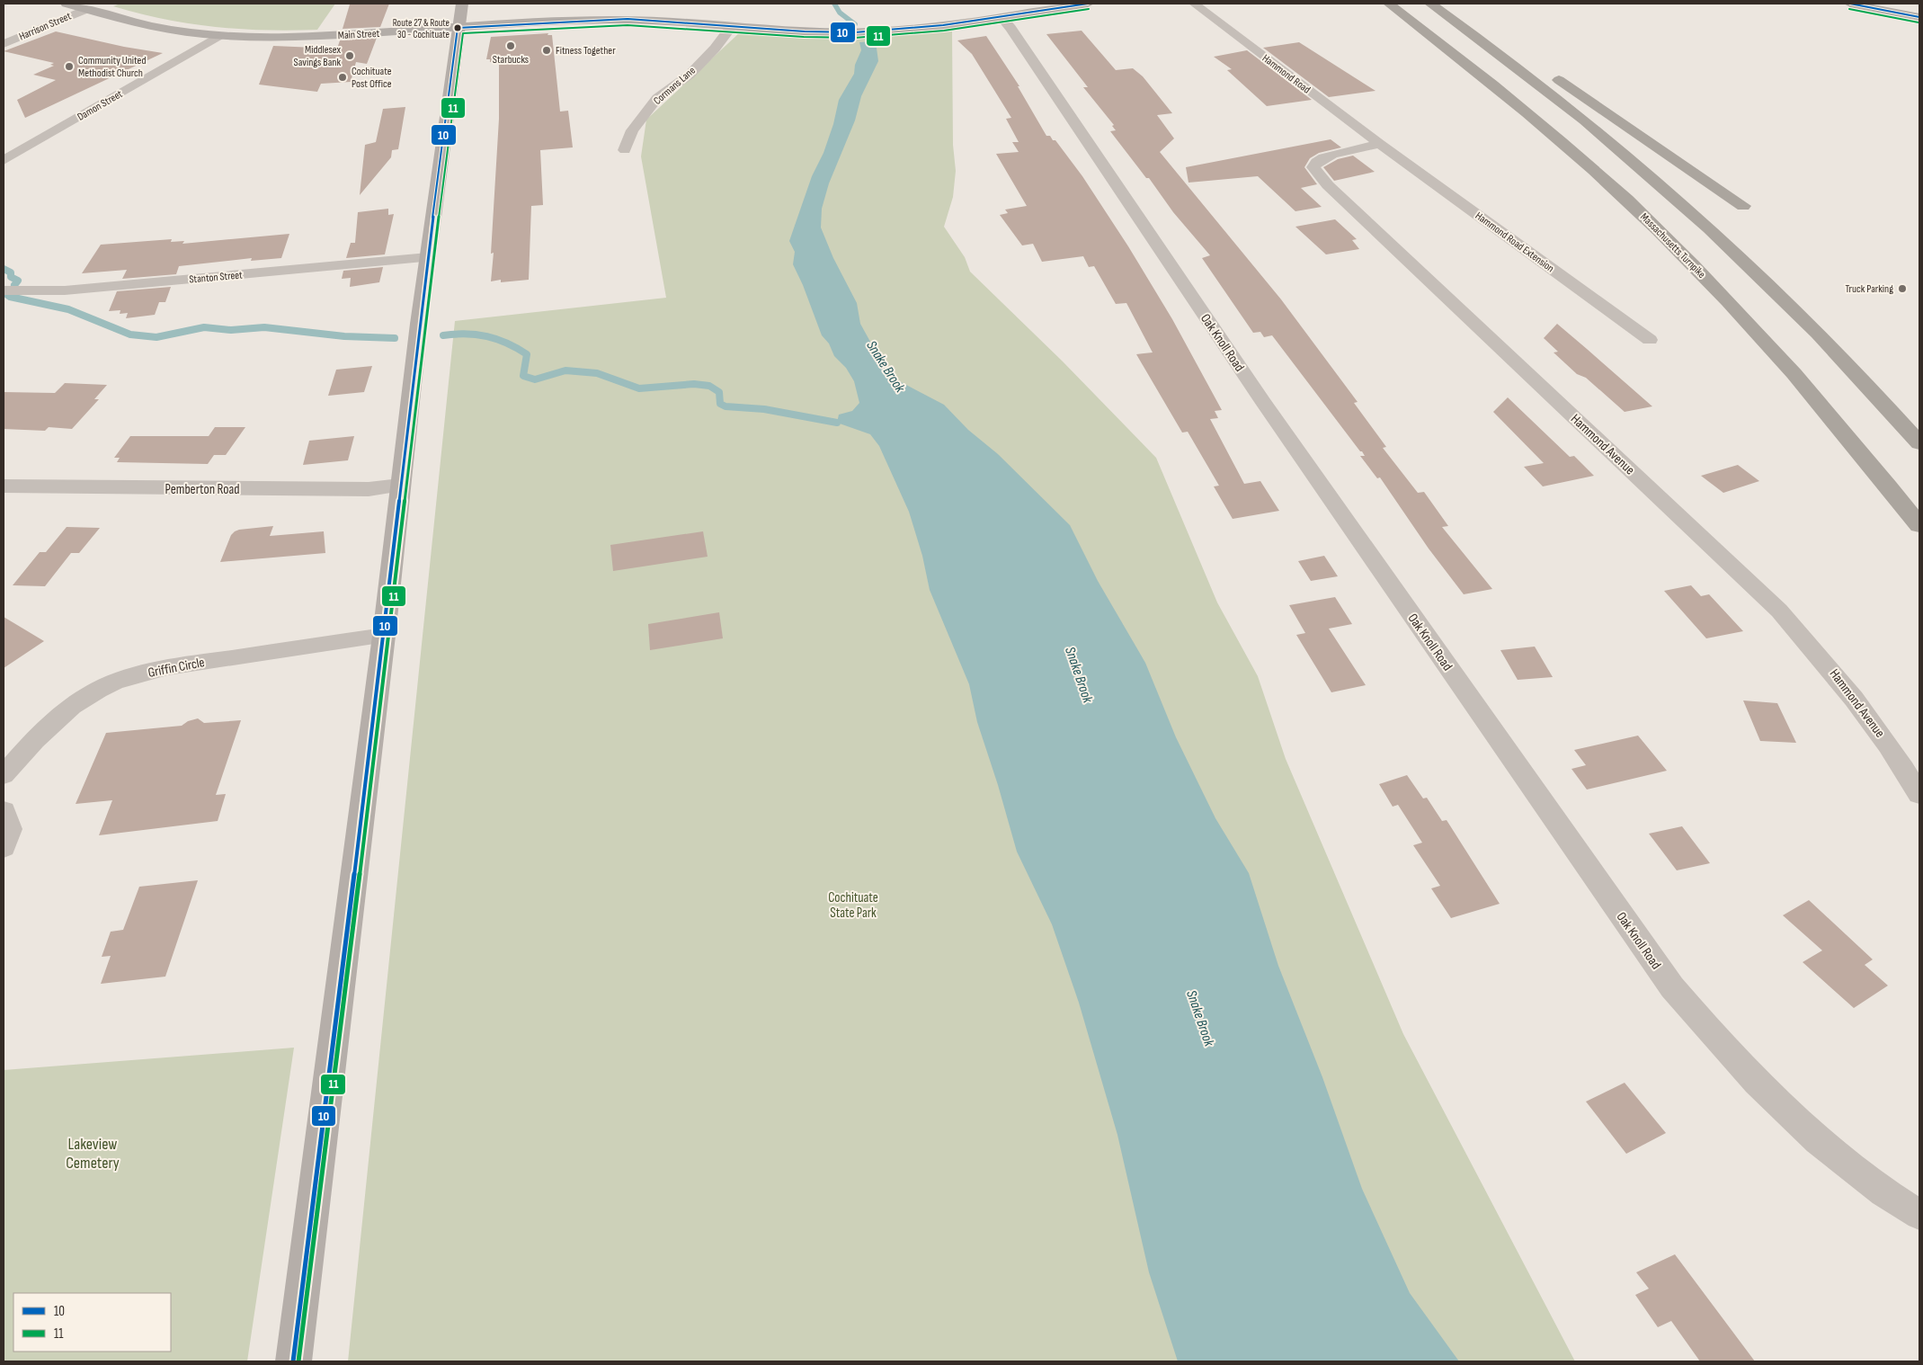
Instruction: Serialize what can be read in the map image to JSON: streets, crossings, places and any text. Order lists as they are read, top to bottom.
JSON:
{
  "streets": {
    "highway": ["Massachusetts Turnpike"],
    "main road": ["Main Street"],
    "street": [
      "Harrison Street",
      "Hammond Road",
      "Cormans Lane",
      "Damon Street",
      "Hammond Road Extension",
      "Stanton Street",
      "Oak Knoll Road",
      "Hammond Avenue",
      "Pemberton Road",
      "Griffin Circle"
    ]
  },
  "crossings": [
    ["Harrison Street", "Main Street"],
    ["Main Street", "Cormans Lane"],
    ["Main Street", "Damon Street"],
    ["Main Street", "Oak Knoll Road"],
    ["Hammond Road", "Hammond Road Extension"],
    ["Hammond Road", "Hammond Avenue"],
    ["Hammond Road Extension", "Hammond Avenue"]
  ],
  "water": ["Snake Brook"],
  "parks": ["Cochituate State Park", "Lakeview Cemetery"],
  "places": [
    "Route 27 & Route 30 - Cochituate",
    "Starbucks",
    "Fitness Together",
    "Middlesex Savings Bank",
    "Community United Methodist Church",
    "Cochituate Post Office",
    "Truck Parking"
  ],
  "lines": ["transit line 10", "transit line 11"],
  "legend": ["10", "11"]
}
